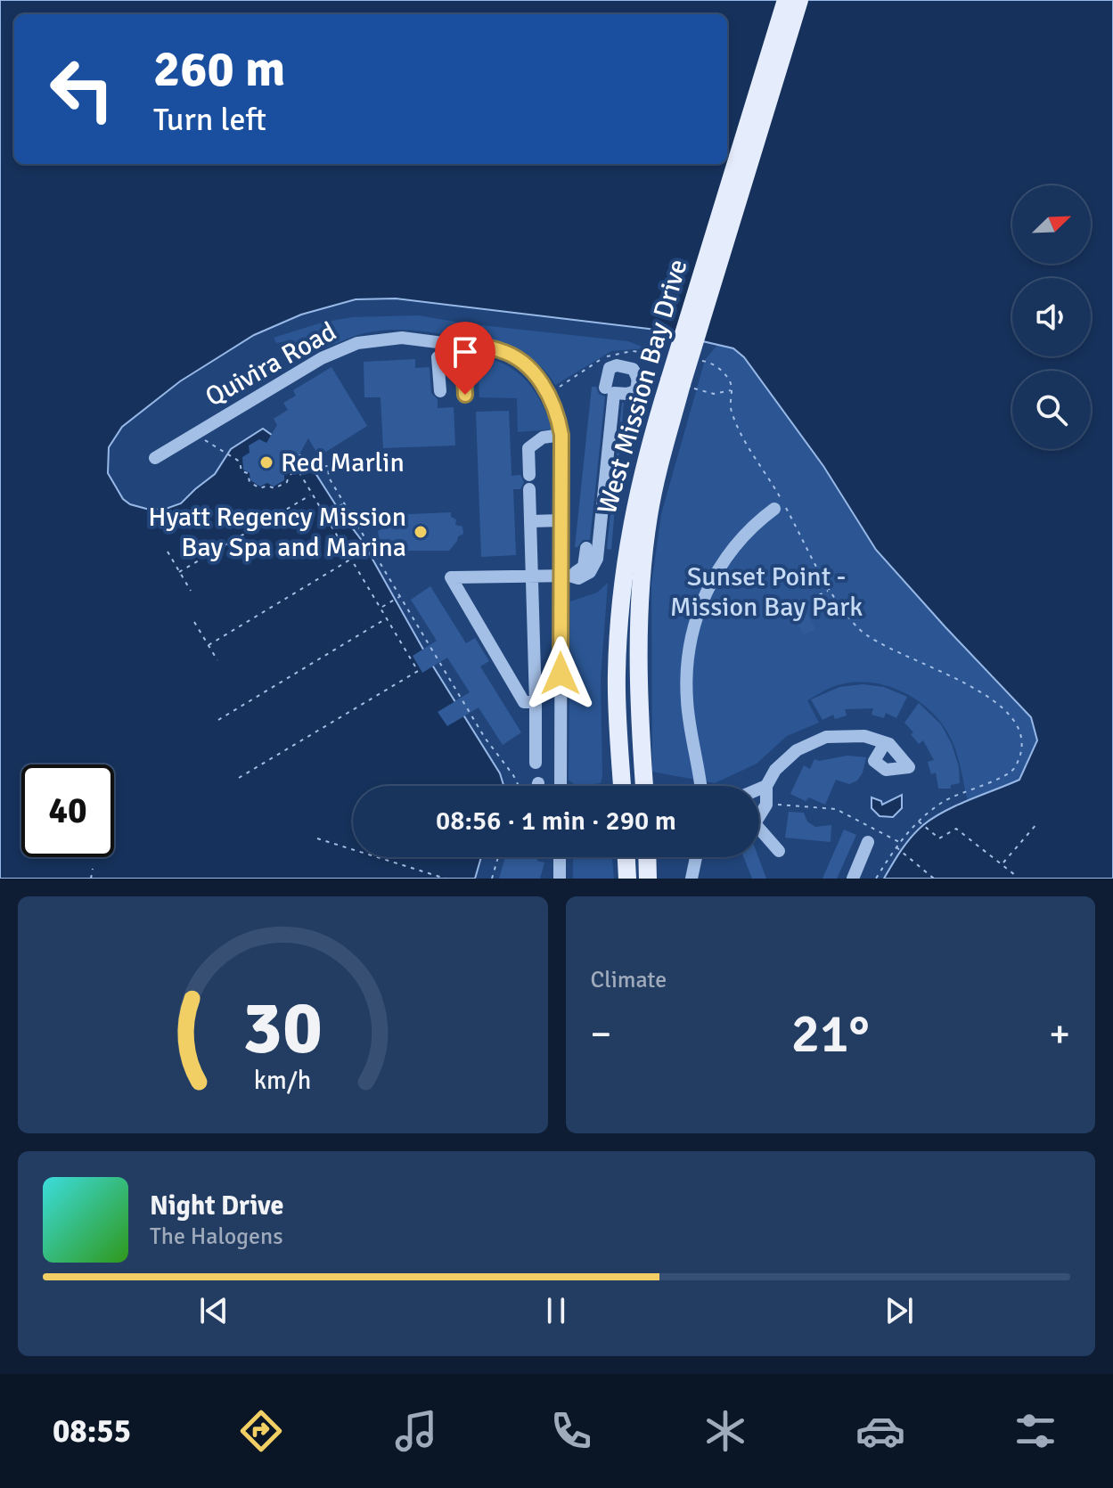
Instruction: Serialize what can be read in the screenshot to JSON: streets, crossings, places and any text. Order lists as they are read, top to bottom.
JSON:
{
  "streets": {
    "main road": ["West Mission Bay Drive"],
    "street": ["Quivira Road"]
  },
  "parks": ["Sunset Point - Mission Bay Park"],
  "places": ["Red Marlin", "Hyatt Regency Mission Bay Spa and Marina"],
  "north": "top right",
  "page": {
    "turn": ["260 m", "Turn left"],
    "limit": "40",
    "trip": "08:56 · 1 min · 290 m",
    "tile": "Climate",
    "heat": ["−", "21°", "+"],
    "song": ["Night Drive", "The Halogens"],
    "tabs": "08:55",
    "gauge": ["30", "km/h"]
  }
}
